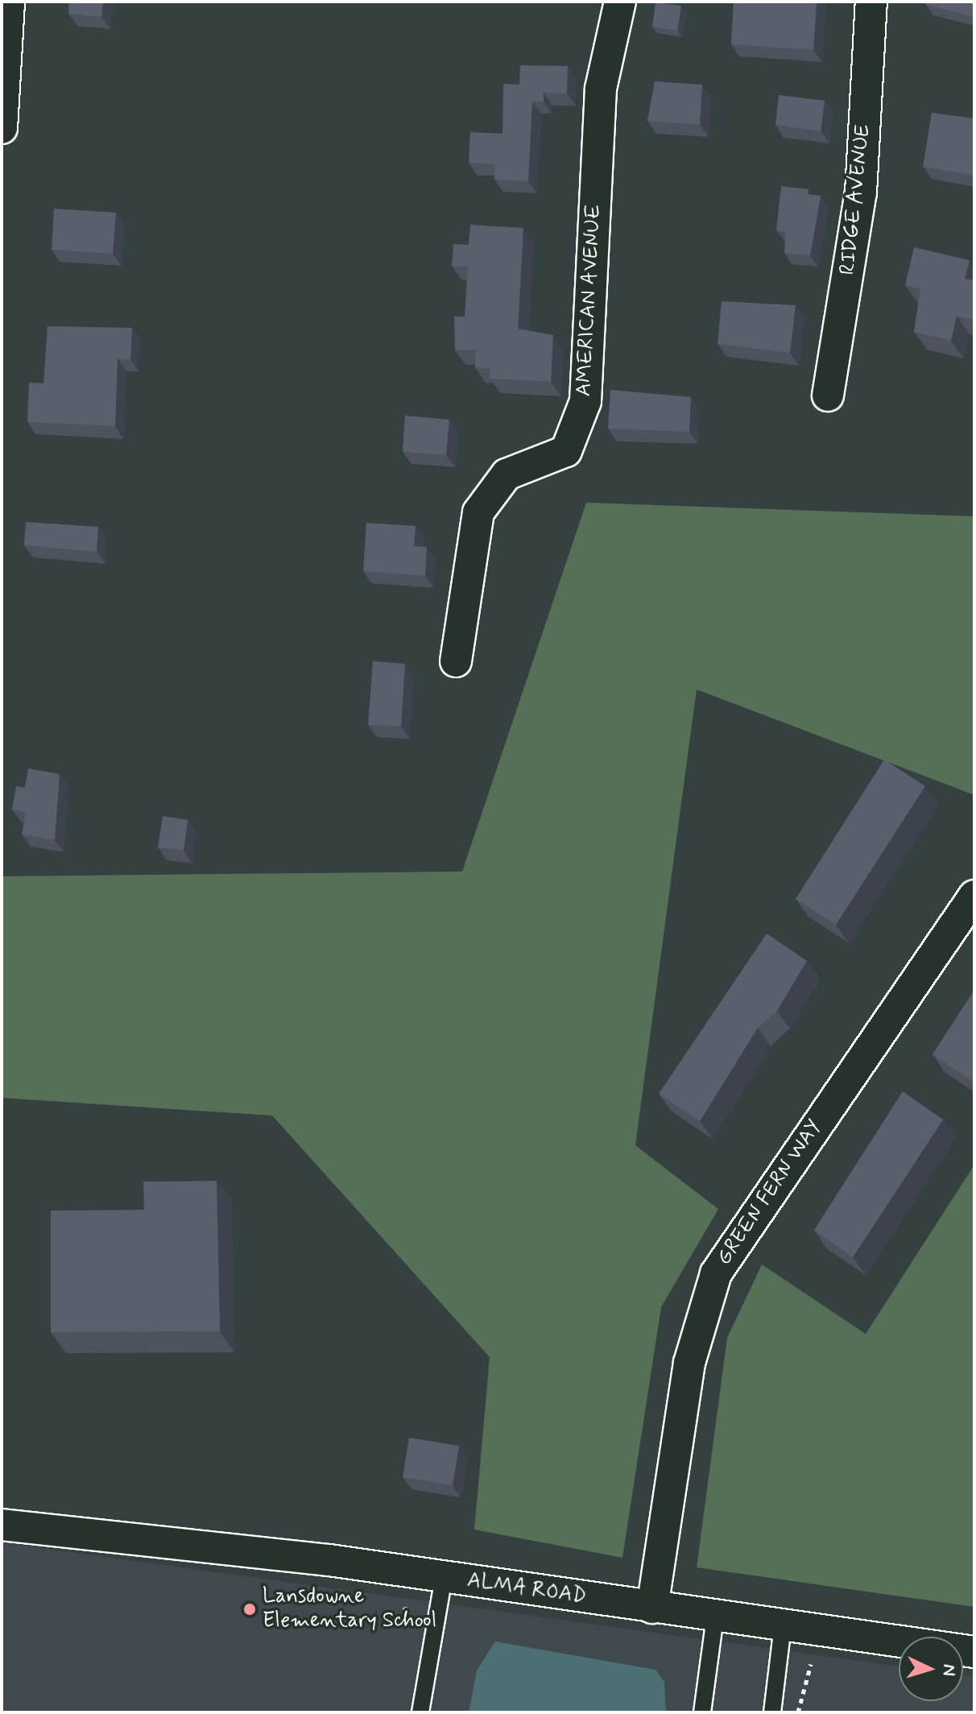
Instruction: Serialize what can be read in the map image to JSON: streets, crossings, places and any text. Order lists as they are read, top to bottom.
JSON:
{
  "streets": {
    "street": [
      "RIDGE AVENUE",
      "AMERICAN AVENUE",
      "GREEN FERN WAY",
      "ALMA ROAD"
    ]
  },
  "crossings": [
    ["GREEN FERN WAY", "ALMA ROAD"]
  ],
  "places": ["Lansdowne Elementary School"],
  "north": "right"
}
